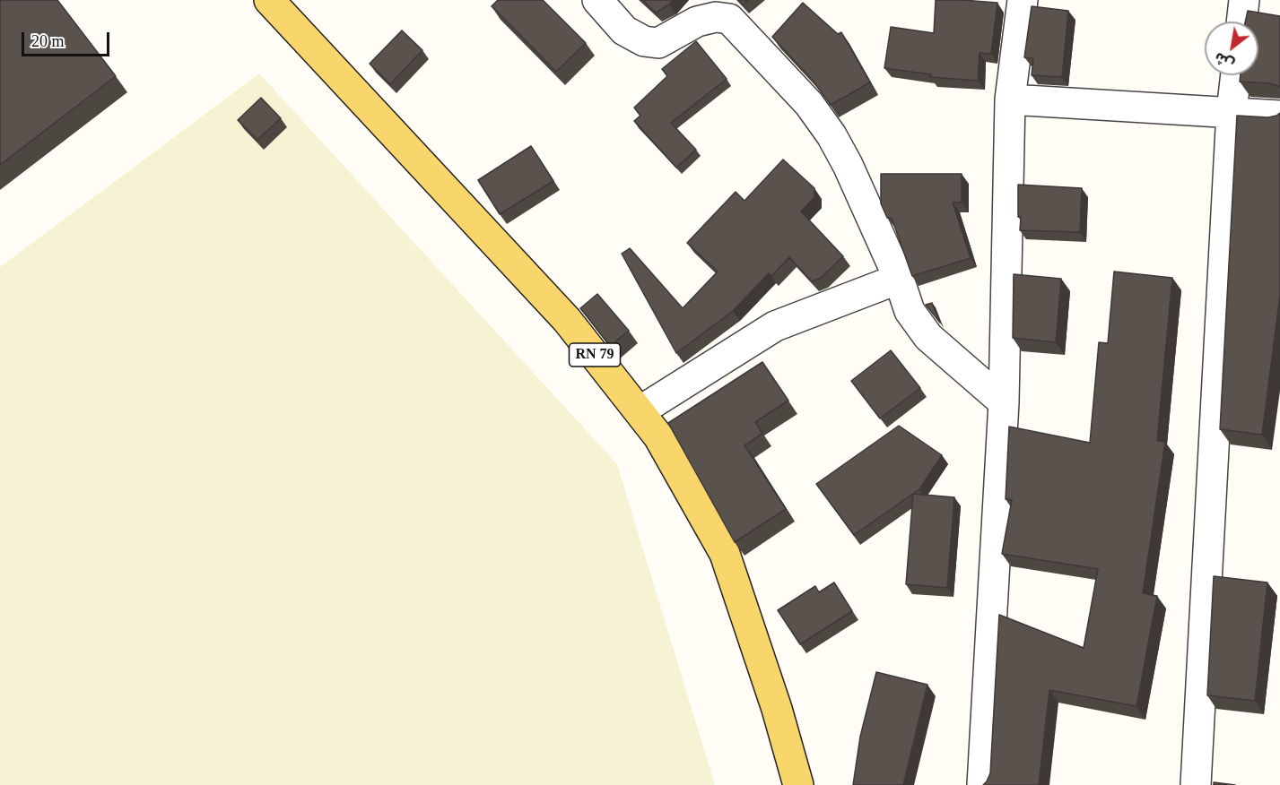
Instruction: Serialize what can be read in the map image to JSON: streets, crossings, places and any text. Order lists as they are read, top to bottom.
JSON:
{
  "streets": {
    "main road": ["RN 79"]
  },
  "scale_bar": "20 m",
  "north": "bottom left"
}
